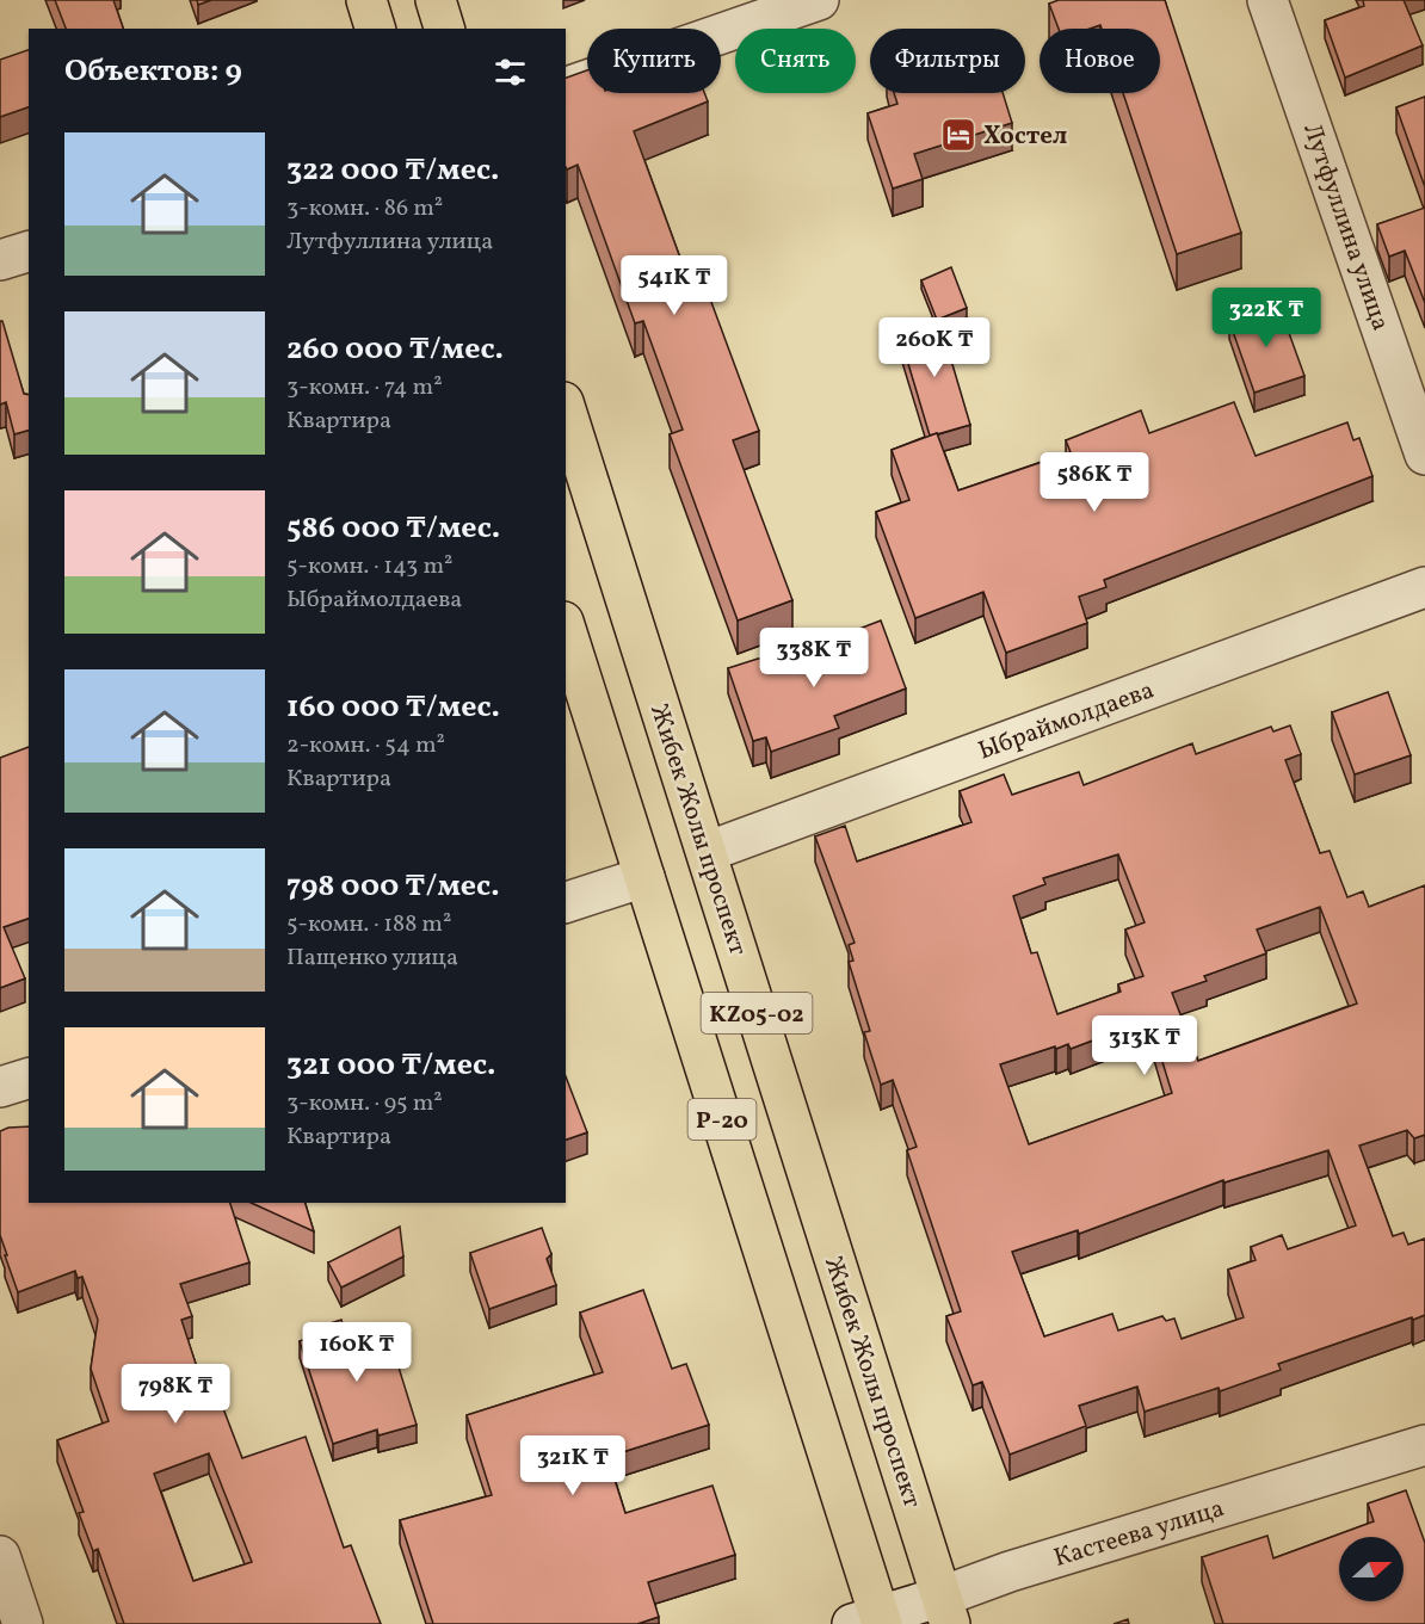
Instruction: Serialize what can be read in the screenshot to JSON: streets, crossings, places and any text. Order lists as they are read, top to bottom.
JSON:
{
  "streets": {
    "highway": ["Жибек Жолы проспект", "KZ05-02", "Р-20"],
    "street": ["Лутфуллина улица", "Ыбраймолдаева", "Кастеева улица"]
  },
  "crossings": [
    ["Ыбраймолдаева", "Жибек Жолы проспект"],
    ["Жибек Жолы проспект", "Кастеева улица"],
    ["Р-20", "Кастеева улица"]
  ],
  "places": {
    "hotel": ["Хостел"]
  },
  "north": "right",
  "page": {
    "chip": [
      "Купить",
      "Снять",
      "Фильтры",
      "Новое"
    ],
    "heading": "Объектов: 9",
    "list": [
      {
        "name": "322 000 ₸/мес.",
        "note": "3-комн. · 86 m² · Лутфуллина улица"
      },
      {
        "name": "260 000 ₸/мес.",
        "note": "3-комн. · 74 m² · Квартира"
      },
      {
        "name": "586 000 ₸/мес.",
        "note": "5-комн. · 143 m² · Ыбраймолдаева"
      },
      {
        "name": "160 000 ₸/мес.",
        "note": "2-комн. · 54 m² · Квартира"
      },
      {
        "name": "798 000 ₸/мес.",
        "note": "5-комн. · 188 m² · Пащенко улица"
      },
      {
        "name": "321 000 ₸/мес.",
        "note": "3-комн. · 95 m² · Квартира"
      }
    ],
    "price": [
      "541K ₸",
      "322K ₸",
      "260K ₸",
      "586K ₸",
      "338K ₸",
      "313K ₸",
      "160K ₸",
      "798K ₸",
      "321K ₸"
    ]
  }
}
